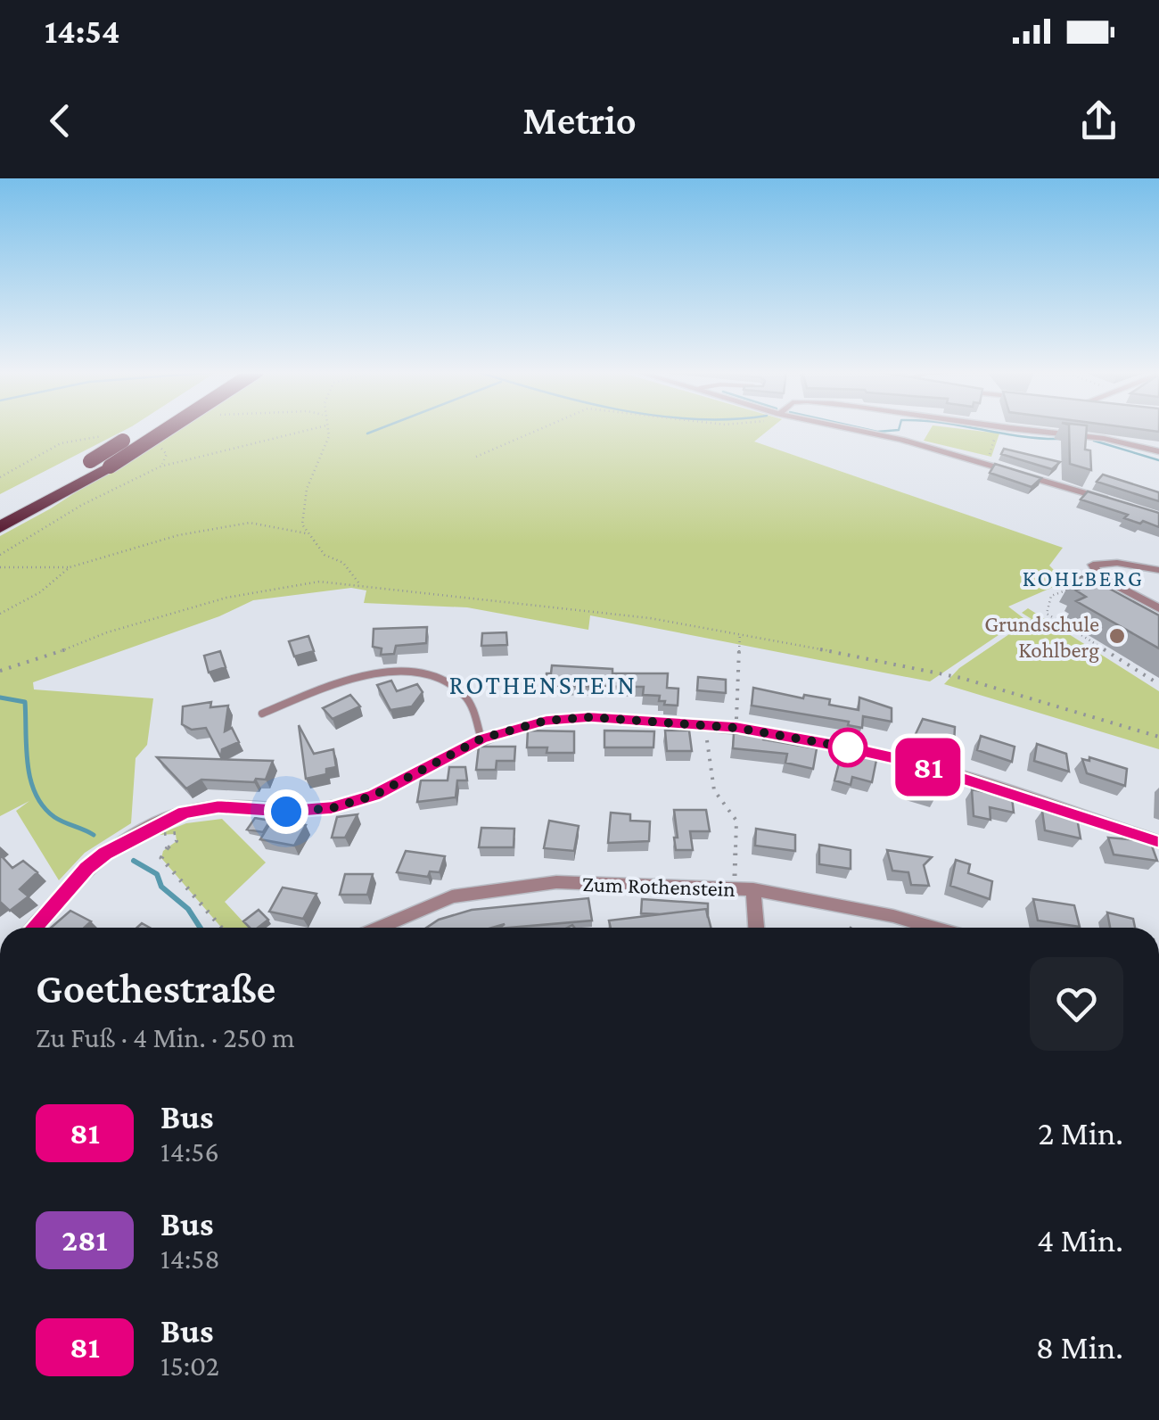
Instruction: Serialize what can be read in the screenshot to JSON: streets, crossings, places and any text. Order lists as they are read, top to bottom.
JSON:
{
  "streets": {
    "street": ["Zum Rothenstein"]
  },
  "districts": ["KOHLBERG", "ROTHENSTEIN"],
  "places": ["Grundschule Kohlberg"],
  "lines": ["bus line 81"],
  "page": {
    "status": "14:54",
    "header": "Metrio",
    "on_map": "81",
    "heading": ["Goethestraße", "Zu Fuß · 4 Min. · 250 m"],
    "list": [
      {
        "mark": "81",
        "name": "Bus",
        "note": "14:56",
        "value": "2 Min."
      },
      {
        "mark": "281",
        "name": "Bus",
        "note": "14:58",
        "value": "4 Min."
      },
      {
        "mark": "81",
        "name": "Bus",
        "note": "15:02",
        "value": "8 Min."
      }
    ]
  }
}
